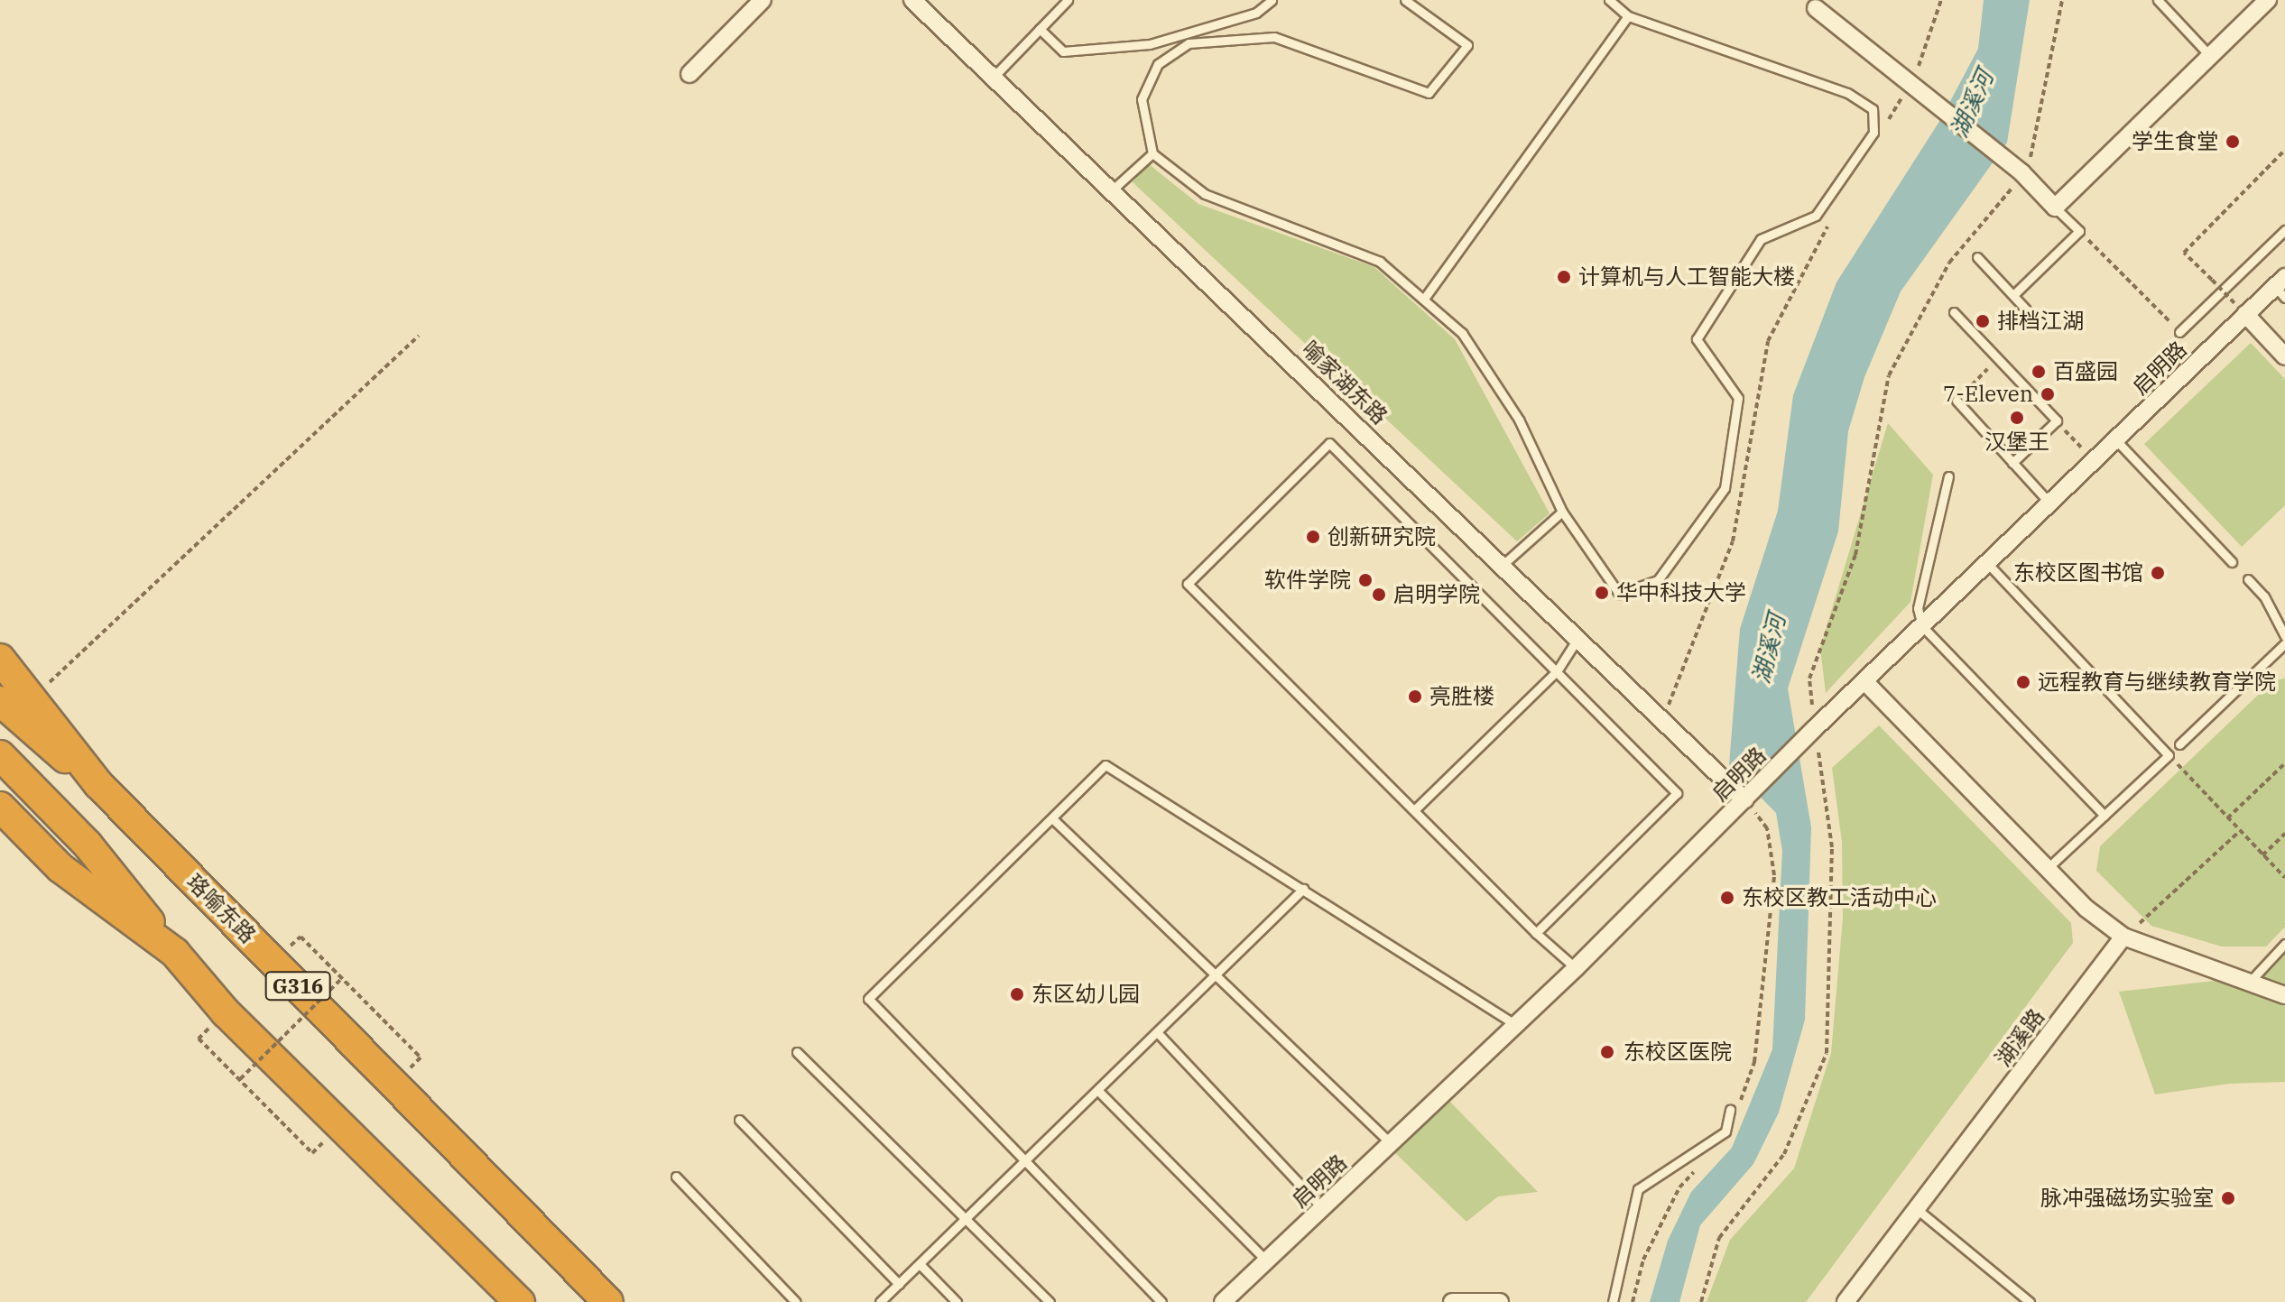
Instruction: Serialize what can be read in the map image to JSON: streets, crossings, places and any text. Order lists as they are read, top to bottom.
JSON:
{
  "streets": {
    "highway": ["珞喻东路", "G316"],
    "street": ["启明路", "喻家湖东路", "湖溪路"]
  },
  "crossings": [
    ["启明路", "喻家湖东路"]
  ],
  "water": ["湖溪河"],
  "places": [
    "学生食堂",
    "计算机与人工智能大楼",
    "排档江湖",
    "百盛园",
    "7-Eleven",
    "汉堡王",
    "创新研究院",
    "东校区图书馆",
    "软件学院",
    "华中科技大学",
    "启明学院",
    "远程教育与继续教育学院",
    "亮胜楼",
    "东校区教工活动中心",
    "东区幼儿园",
    "东校区医院",
    "脉冲强磁场实验室"
  ]
}
